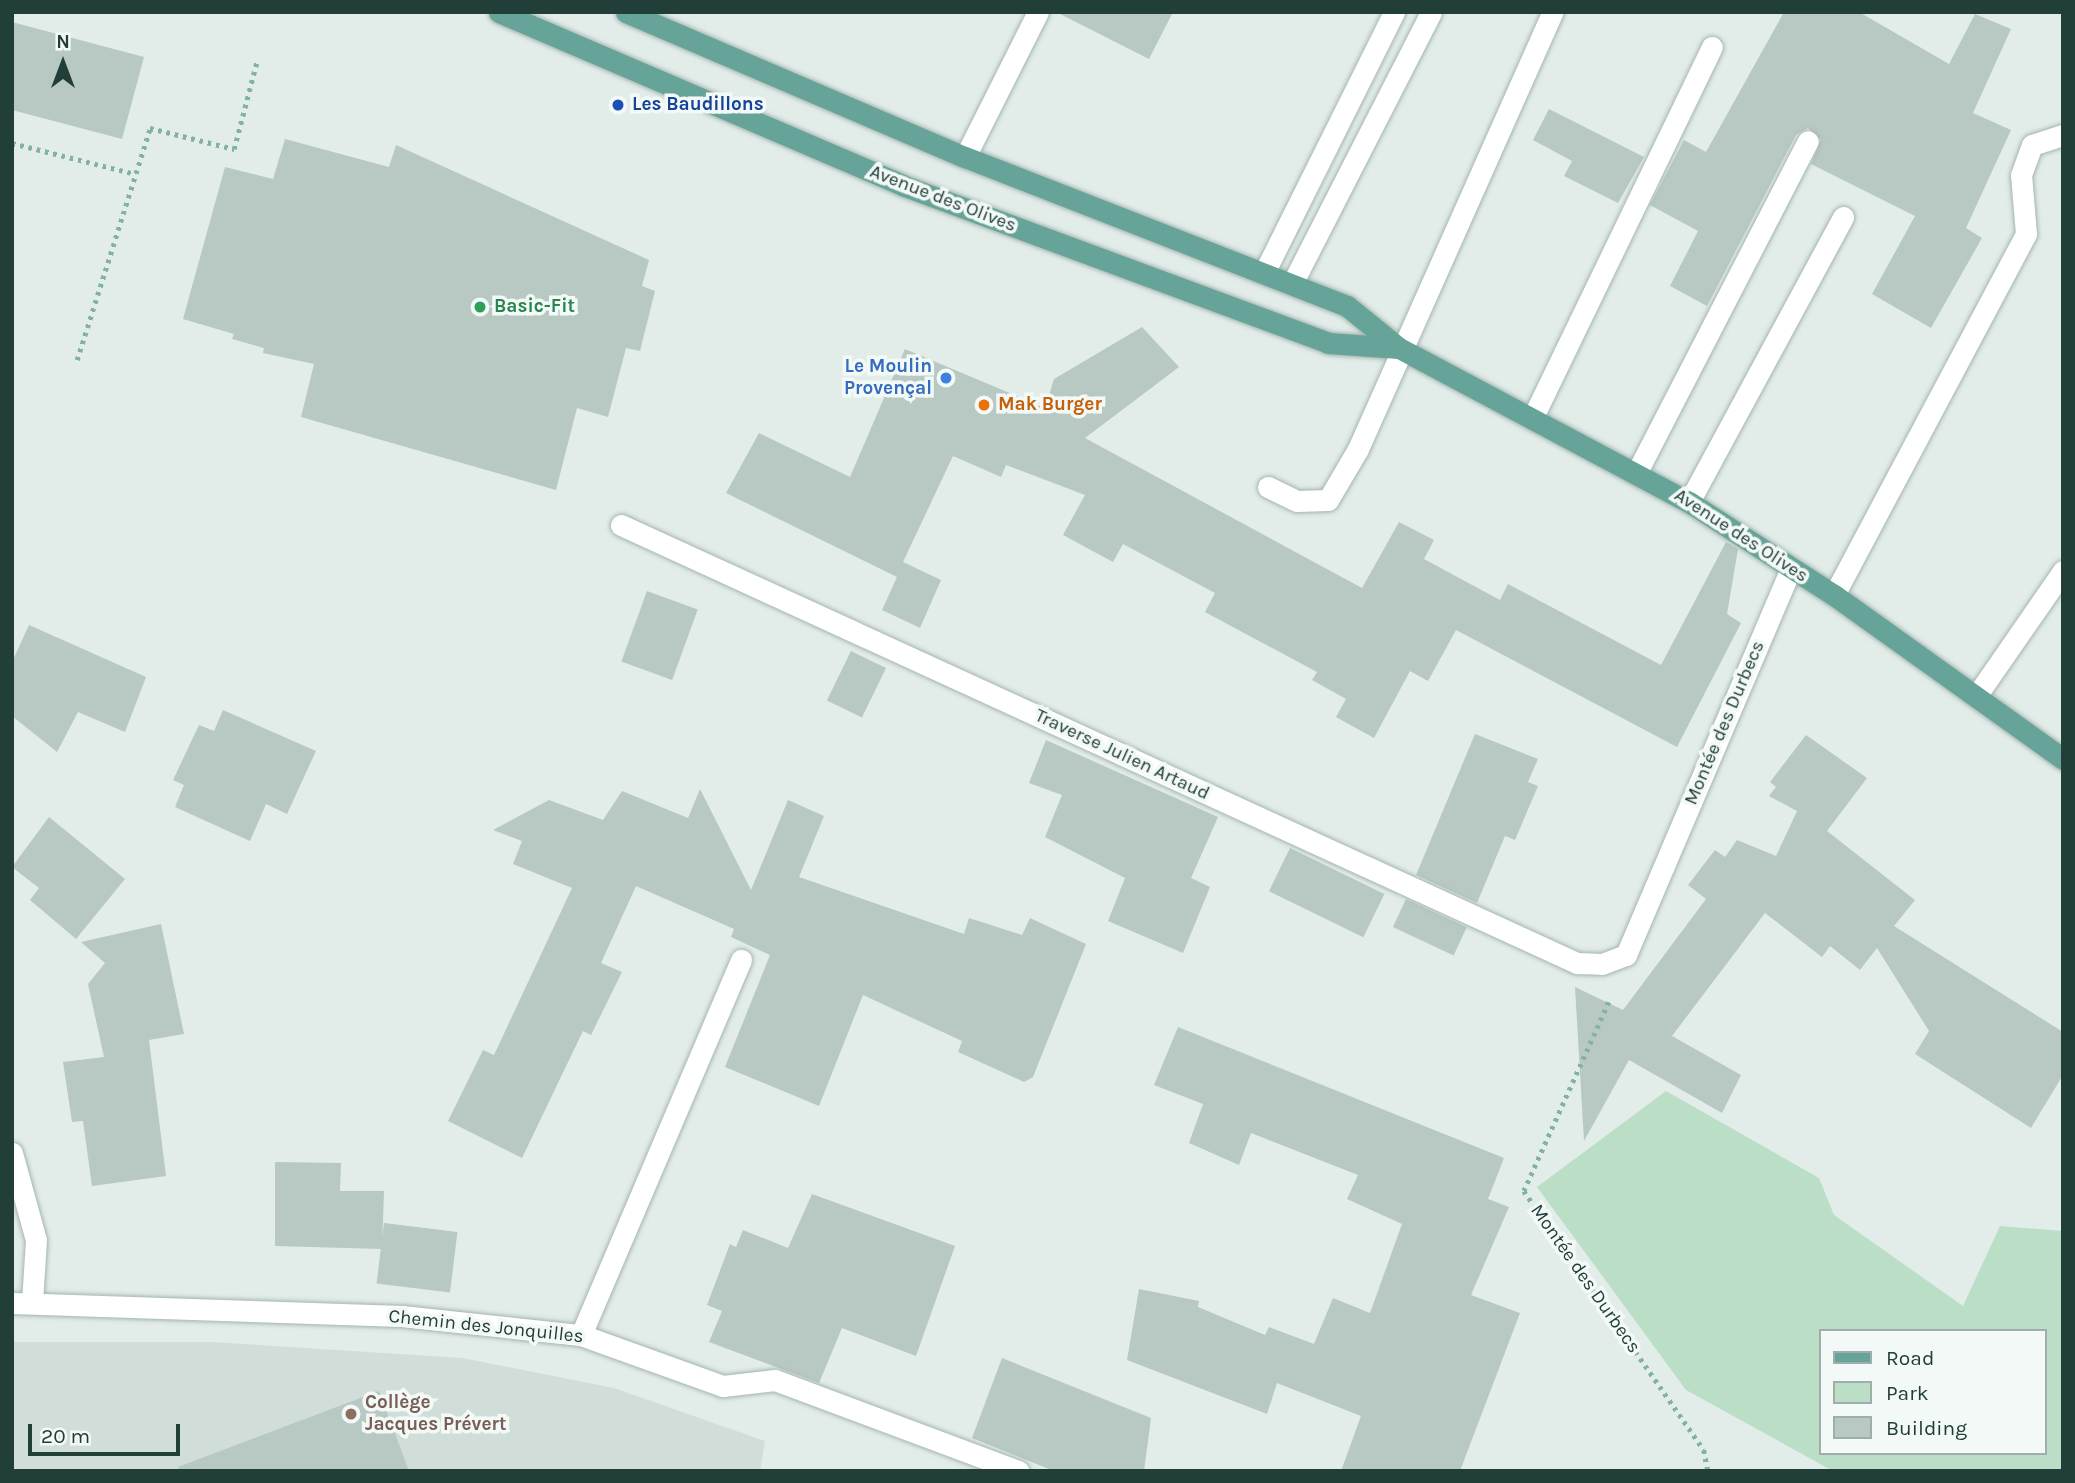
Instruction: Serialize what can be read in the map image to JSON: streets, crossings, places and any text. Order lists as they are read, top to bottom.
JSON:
{
  "streets": {
    "main road": ["Avenue des Olives"],
    "street": ["Montée des Durbecs", "Traverse Julien Artaud", "Chemin des Jonquilles"]
  },
  "crossings": [
    ["Avenue des Olives", "Montée des Durbecs"],
    ["Montée des Durbecs", "Traverse Julien Artaud"]
  ],
  "places": [
    "Les Baudillons",
    "Basic-Fit",
    "Le Moulin Provençal",
    "Mak Burger",
    "Collège Jacques Prévert"
  ],
  "legend": ["Road", "Park", "Building"],
  "scale_bar": "20 m",
  "north": "top"
}
